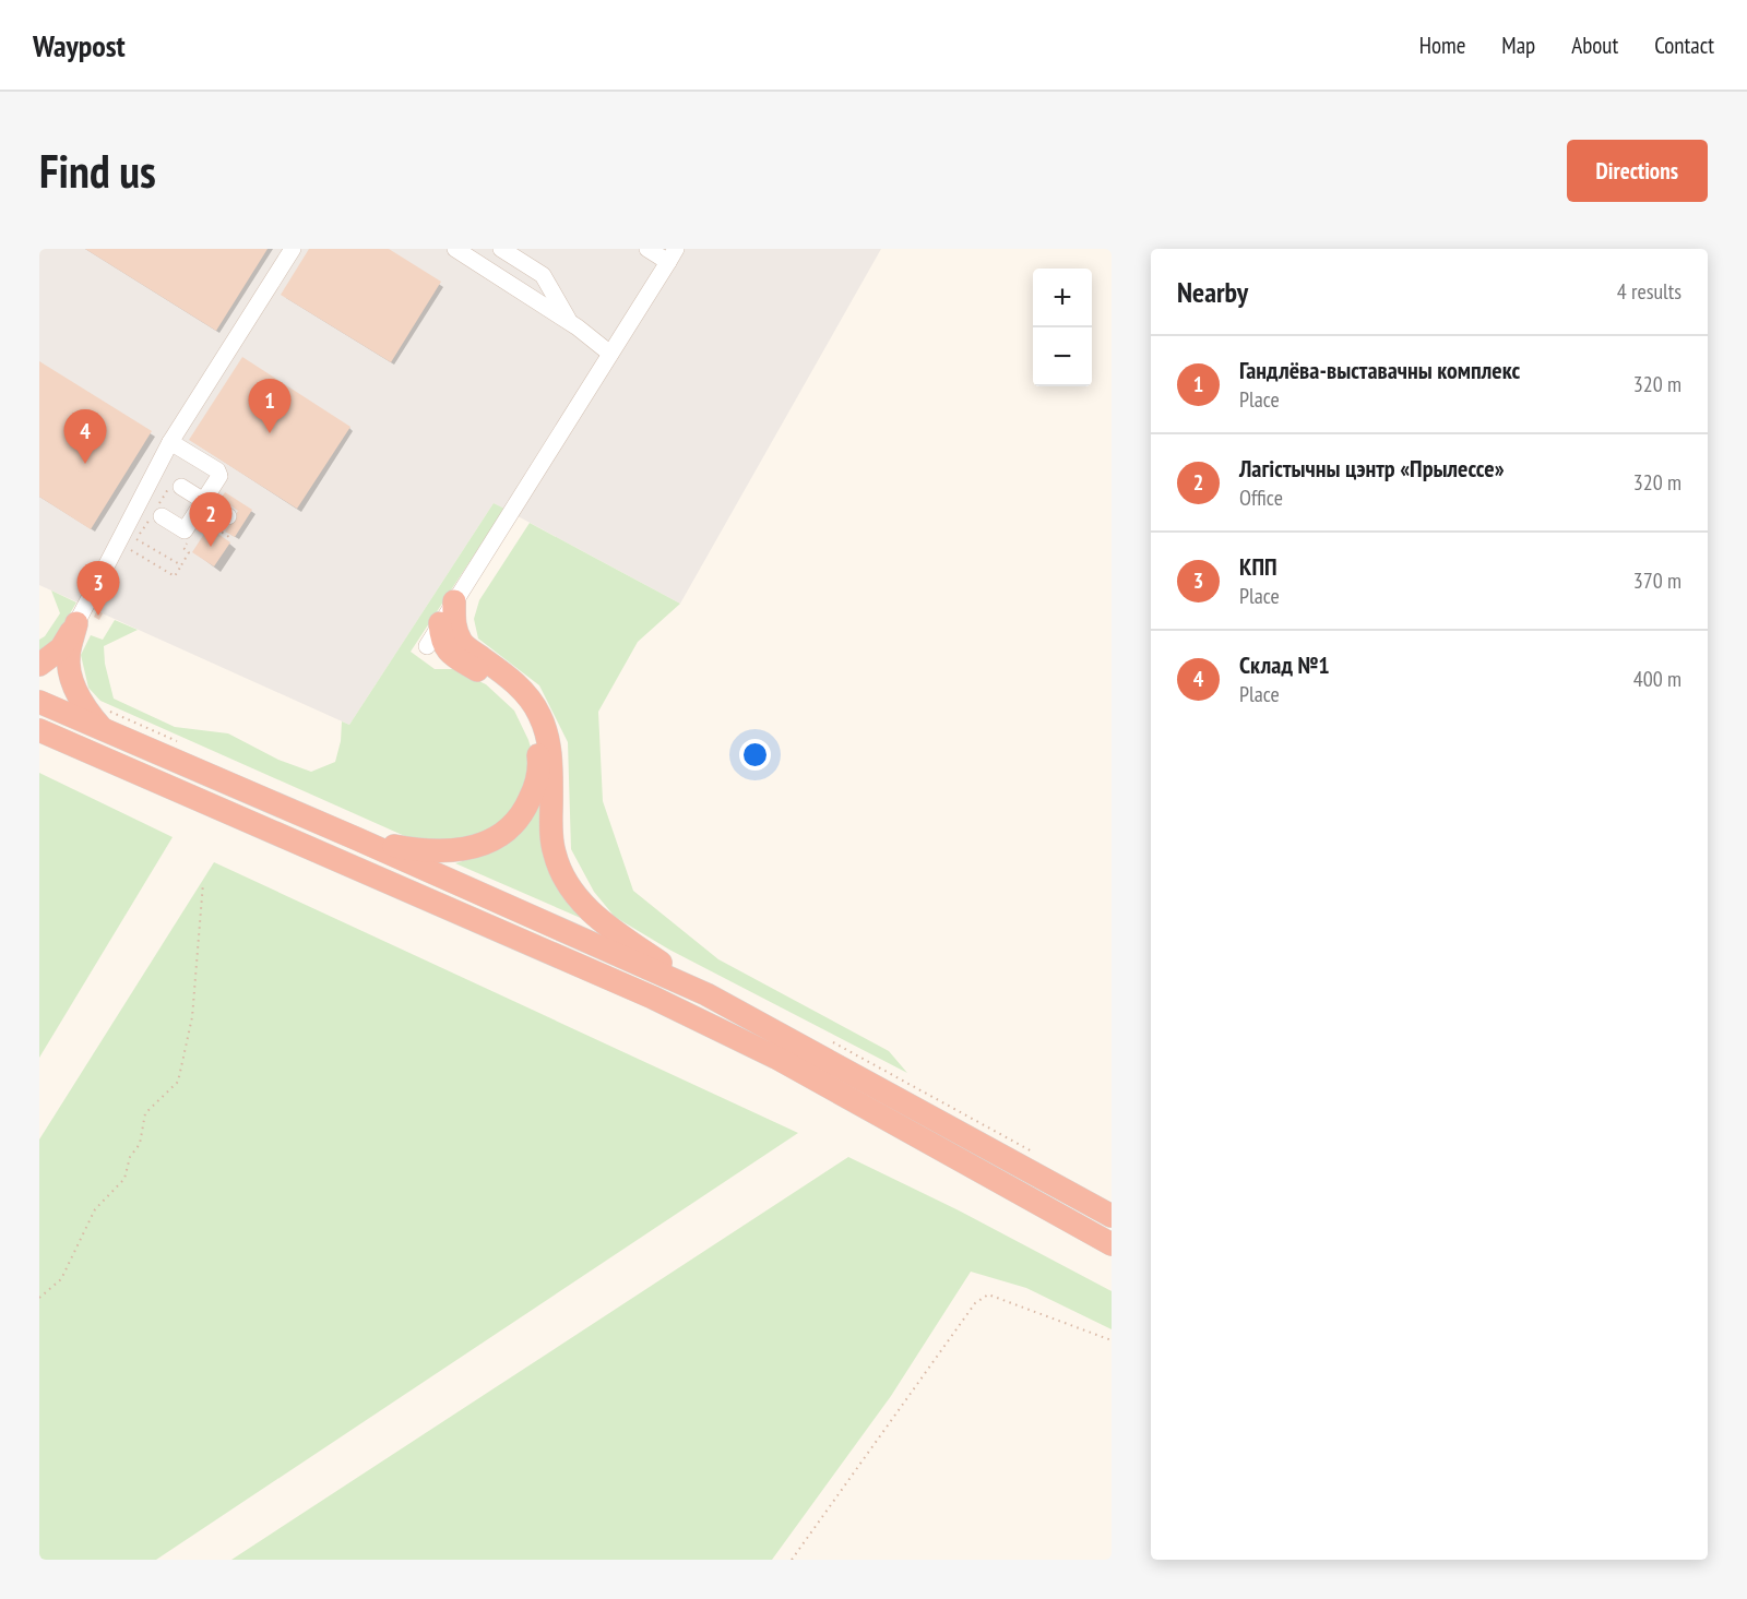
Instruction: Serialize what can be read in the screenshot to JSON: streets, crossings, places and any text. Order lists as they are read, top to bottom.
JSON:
{
  "page": {
    "header": "Waypost",
    "nav": [
      "Home",
      "Map",
      "About",
      "Contact"
    ],
    "buttons": "Directions",
    "title": "Find us",
    "heading": ["Nearby", "4 results"],
    "map_buttons": ["+", "−"],
    "list": [
      {
        "mark": "1",
        "name": "Гандлёва-выставачны комплекс",
        "note": "Place",
        "value": "320 m"
      },
      {
        "mark": "2",
        "name": "Лагістычны цэнтр «Прылессе»",
        "note": "Office",
        "value": "320 m"
      },
      {
        "mark": "3",
        "name": "КПП",
        "note": "Place",
        "value": "370 m"
      },
      {
        "mark": "4",
        "name": "Склад №1",
        "note": "Place",
        "value": "400 m"
      }
    ],
    "pins": [
      "1",
      "4",
      "2",
      "3"
    ]
  }
}
